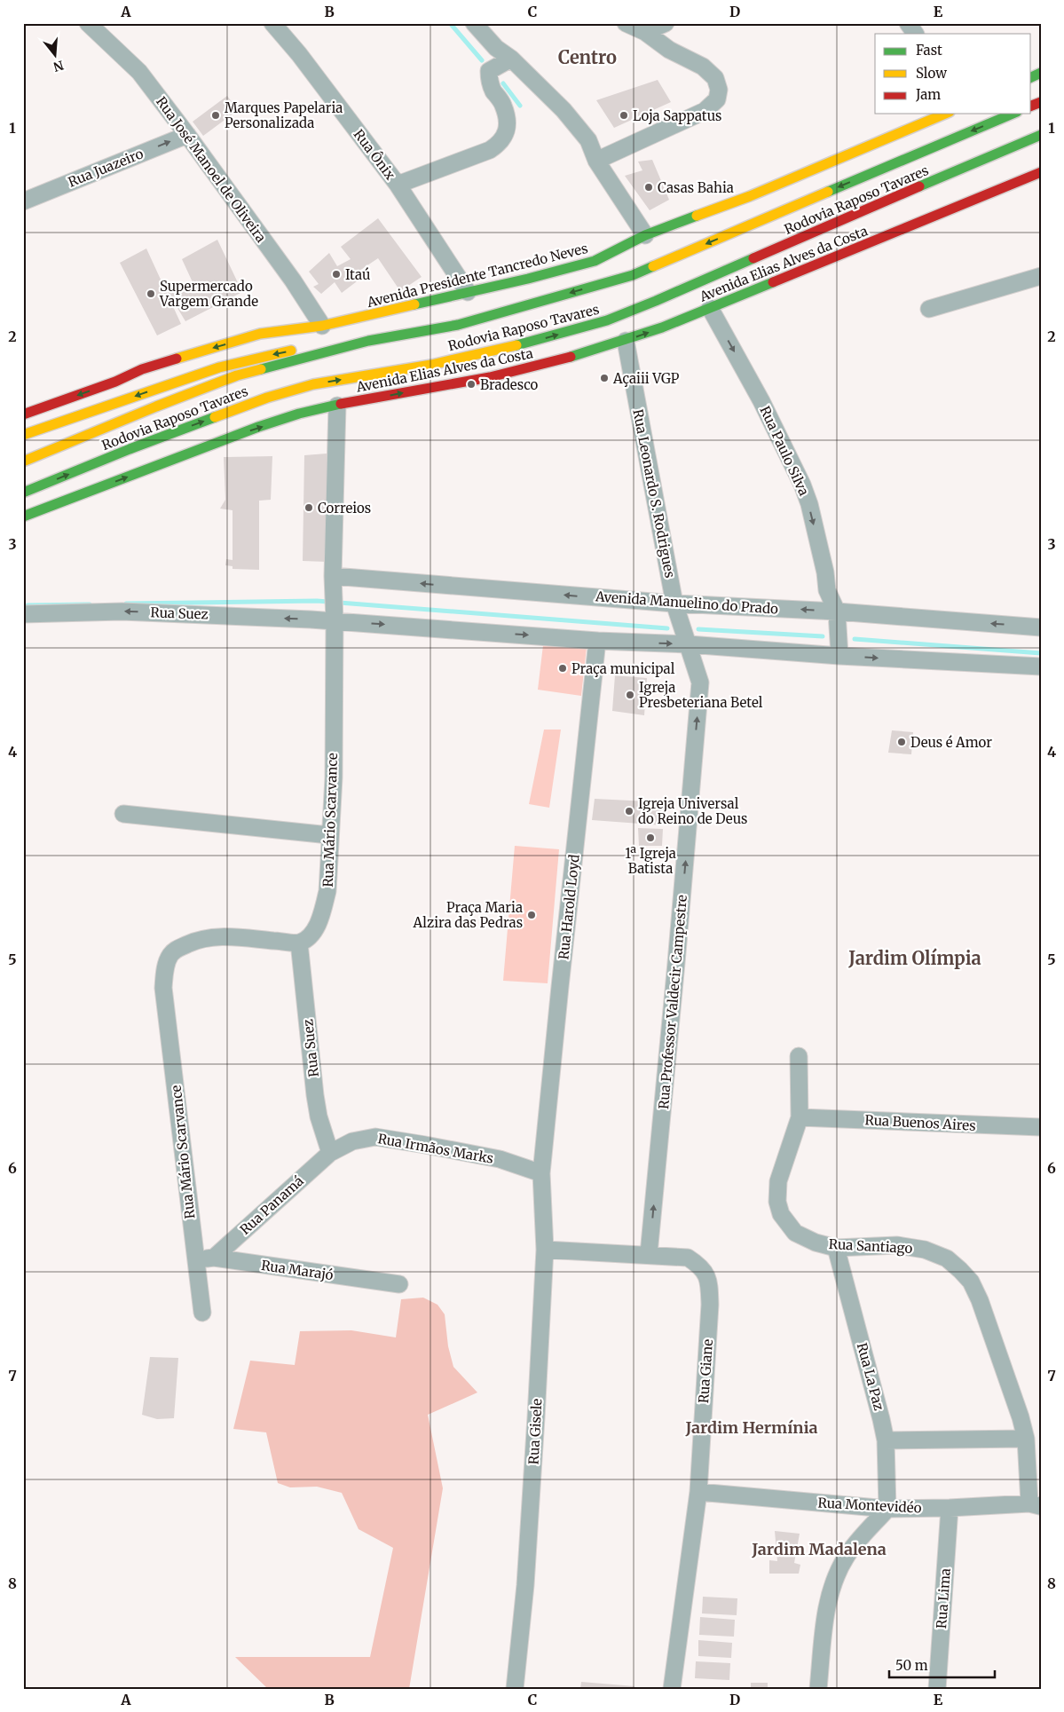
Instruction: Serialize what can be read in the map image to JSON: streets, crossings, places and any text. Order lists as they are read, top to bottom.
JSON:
{
  "streets": {
    "main road": ["Rodovia Raposo Tavares", "Avenida Elias Alves da Costa", "Avenida Presidente Tancredo Neves"],
    "street": [
      "Rua Ônix",
      "Rua Juazeiro",
      "Rua José Manoel de Oliveira",
      "Rua Paulo Silva",
      "Rua Leonardo S. Rodrigues",
      "Avenida Manuelino do Prado",
      "Rua Suez",
      "Rua Mário Scarvance",
      "Rua Harold Loyd",
      "Rua Professor Valdecir Campestre",
      "Rua Buenos Aires",
      "Rua Irmãos Marks",
      "Rua Panamá",
      "Rua Santiago",
      "Rua Marajó",
      "Rua Giane",
      "Rua La Paz",
      "Rua Gisele",
      "Rua Montevidéo",
      "Rua Lima"
    ]
  },
  "crossings": [
    ["Rua Ônix", "Avenida Presidente Tancredo Neves"],
    ["Rua Juazeiro", "Rua José Manoel de Oliveira"],
    ["Rua José Manoel de Oliveira", "Avenida Presidente Tancredo Neves"],
    ["Avenida Elias Alves da Costa", "Rua Paulo Silva"],
    ["Avenida Elias Alves da Costa", "Rua Leonardo S. Rodrigues"],
    ["Avenida Elias Alves da Costa", "Rua Mário Scarvance"],
    ["Rua Paulo Silva", "Avenida Manuelino do Prado"],
    ["Rua Leonardo S. Rodrigues", "Avenida Manuelino do Prado"],
    ["Rua Leonardo S. Rodrigues", "Rua Professor Valdecir Campestre"],
    ["Avenida Manuelino do Prado", "Rua Mário Scarvance"],
    ["Rua Suez", "Rua Mário Scarvance"],
    ["Rua Suez", "Rua Irmãos Marks"],
    ["Rua Suez", "Rua Panamá"],
    ["Rua Mário Scarvance", "Rua Marajó"],
    ["Rua Harold Loyd", "Rua Irmãos Marks"],
    ["Rua Harold Loyd", "Rua Gisele"],
    ["Rua Professor Valdecir Campestre", "Rua Giane"],
    ["Rua Buenos Aires", "Rua Santiago"],
    ["Rua Irmãos Marks", "Rua Panamá"],
    ["Rua Irmãos Marks", "Rua Gisele"],
    ["Rua Panamá", "Rua Marajó"],
    ["Rua Santiago", "Rua La Paz"],
    ["Rua Santiago", "Rua Montevidéo"],
    ["Rua Giane", "Rua Gisele"],
    ["Rua Giane", "Rua Montevidéo"],
    ["Rua La Paz", "Rua Montevidéo"],
    ["Rua Montevidéo", "Rua Lima"]
  ],
  "one_way": [
    "Rua Juazeiro",
    "Rua Paulo Silva",
    "Rua Suez",
    "Rua Professor Valdecir Campestre"
  ],
  "districts": [
    "Centro",
    "Jardim Olímpia",
    "Jardim Hermínia",
    "Jardim Madalena"
  ],
  "places": [
    "Marques Papelaria Personalizada",
    "Loja Sappatus",
    "Casas Bahia",
    "Itaú",
    "Supermercado Vargem Grande",
    "Açaiii VGP",
    "Bradesco",
    "Correios",
    "Praça municipal",
    "Igreja Presbeteriana Betel",
    "Deus é Amor",
    "Igreja Universal do Reino de Deus",
    "1ª Igreja Batista",
    "Praça Maria Alzira das Pedras"
  ],
  "legend": ["Fast", "Slow", "Jam"],
  "scale_bar": "50 m",
  "north": "bottom",
  "grid": {
    "columns": [
      "A",
      "B",
      "C",
      "D",
      "E"
    ],
    "rows": [
      "1",
      "2",
      "3",
      "4",
      "5",
      "6",
      "7",
      "8"
    ]
  }
}
